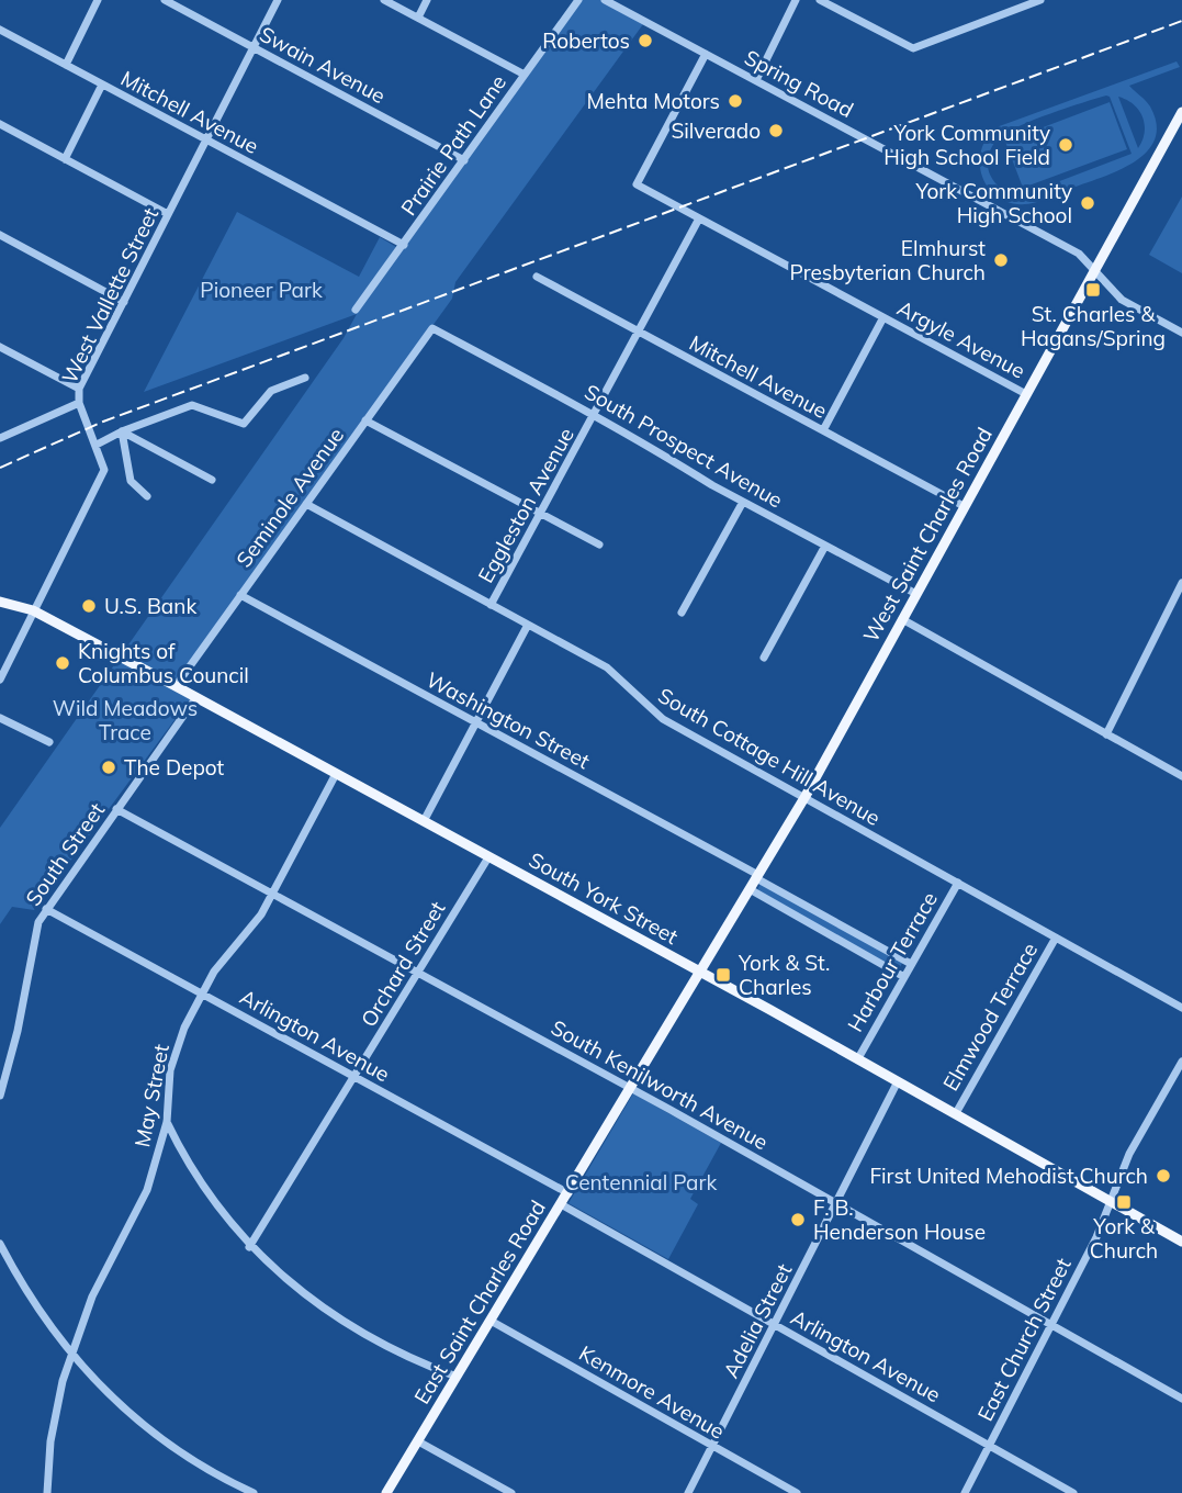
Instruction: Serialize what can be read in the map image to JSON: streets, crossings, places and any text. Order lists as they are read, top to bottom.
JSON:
{
  "streets": {
    "main road": ["West Saint Charles Road", "South York Street", "East Saint Charles Road"],
    "street": [
      "Swain Avenue",
      "Spring Road",
      "Mitchell Avenue",
      "Prairie Path Lane",
      "West Vallette Street",
      "Argyle Avenue",
      "South Prospect Avenue",
      "Seminole Avenue",
      "Eggleston Avenue",
      "Washington Street",
      "South Cottage Hill Avenue",
      "South Street",
      "Harbour Terrace",
      "Orchard Street",
      "Elmwood Terrace",
      "Arlington Avenue",
      "South Kenilworth Avenue",
      "May Street",
      "Adelia Street",
      "East Church Street",
      "Kenmore Avenue"
    ]
  },
  "crossings": [
    ["Swain Avenue", "Prairie Path Lane"],
    ["Swain Avenue", "West Vallette Street"],
    ["Spring Road", "Argyle Avenue"],
    ["Spring Road", "West Saint Charles Road"],
    ["Mitchell Avenue", "Prairie Path Lane"],
    ["Mitchell Avenue", "West Vallette Street"],
    ["Mitchell Avenue", "Eggleston Avenue"],
    ["Mitchell Avenue", "West Saint Charles Road"],
    ["West Vallette Street", "South York Street"],
    ["Argyle Avenue", "Eggleston Avenue"],
    ["Argyle Avenue", "West Saint Charles Road"],
    ["South Prospect Avenue", "Seminole Avenue"],
    ["South Prospect Avenue", "Eggleston Avenue"],
    ["South Prospect Avenue", "West Saint Charles Road"],
    ["Seminole Avenue", "Washington Street"],
    ["Seminole Avenue", "South Cottage Hill Avenue"],
    ["Seminole Avenue", "South York Street"],
    ["Eggleston Avenue", "South Cottage Hill Avenue"],
    ["West Saint Charles Road", "Washington Street"],
    ["West Saint Charles Road", "South Cottage Hill Avenue"],
    ["West Saint Charles Road", "South York Street"],
    ["West Saint Charles Road", "East Saint Charles Road"],
    ["Washington Street", "Harbour Terrace"],
    ["South Cottage Hill Avenue", "Harbour Terrace"],
    ["South Cottage Hill Avenue", "Elmwood Terrace"],
    ["South Street", "South York Street"],
    ["South Street", "Arlington Avenue"],
    ["South Street", "South Kenilworth Avenue"],
    ["South York Street", "Harbour Terrace"],
    ["South York Street", "Orchard Street"],
    ["South York Street", "Elmwood Terrace"],
    ["South York Street", "May Street"],
    ["South York Street", "East Saint Charles Road"],
    ["South York Street", "Adelia Street"],
    ["South York Street", "East Church Street"],
    ["Orchard Street", "Arlington Avenue"],
    ["Orchard Street", "South Kenilworth Avenue"],
    ["Arlington Avenue", "May Street"],
    ["Arlington Avenue", "East Saint Charles Road"],
    ["Arlington Avenue", "Adelia Street"],
    ["Arlington Avenue", "East Church Street"],
    ["South Kenilworth Avenue", "May Street"],
    ["South Kenilworth Avenue", "East Saint Charles Road"],
    ["South Kenilworth Avenue", "Adelia Street"],
    ["South Kenilworth Avenue", "East Church Street"],
    ["East Saint Charles Road", "Kenmore Avenue"],
    ["Adelia Street", "Kenmore Avenue"]
  ],
  "parks": ["Pioneer Park", "Wild Meadows Trace", "Centennial Park"],
  "places": {
    "other": [
      "Robertos",
      "Mehta Motors",
      "Silverado",
      "York Community High School Field",
      "York Community High School",
      "Elmhurst Presbyterian Church",
      "U.S. Bank",
      "Knights of Columbus Council",
      "The Depot",
      "First United Mehodist Church",
      "F. B. Henderson House"
    ],
    "transit": ["St. Charles & Hagans/Spring", "York & St. Charles", "York & Church"]
  }
}
